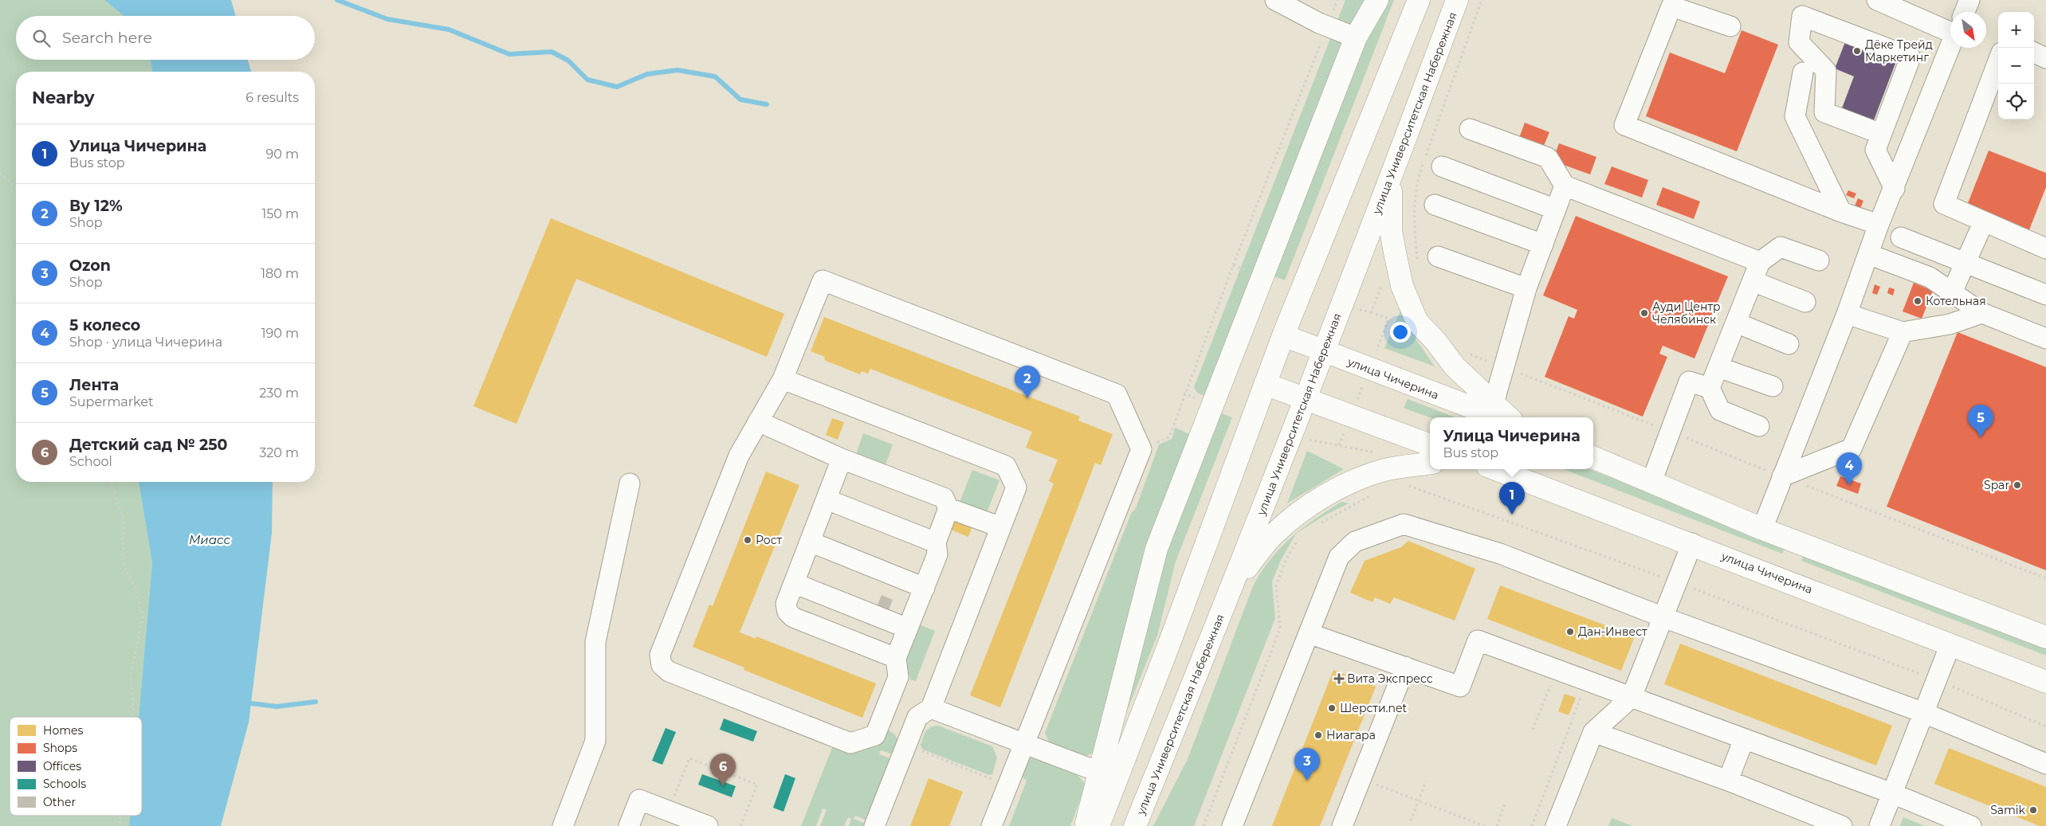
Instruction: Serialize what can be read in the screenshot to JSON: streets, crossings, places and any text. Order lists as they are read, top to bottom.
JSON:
{
  "streets": {
    "main road": ["улица Университетская Набережная", "улица Чичерина"]
  },
  "crossings": [
    ["улица Университетская Набережная", "улица Чичерина"]
  ],
  "water": ["Миасс"],
  "places": {
    "other": [
      "Дёке Трейд Маркетинг",
      "Котельная",
      "Ауди Центр Челябинск",
      "Spar",
      "Рост",
      "Дан-Инвест",
      "Шерсти.net",
      "Ниагара",
      "Samik"
    ],
    "health": ["Вита Экспресс"]
  },
  "legend": [
    "Homes",
    "Shops",
    "Offices",
    "Schools",
    "Other"
  ],
  "north": "bottom right",
  "page": {
    "map_buttons": ["+", "−"],
    "search": "Search here",
    "heading": ["Nearby", "6 results"],
    "list": [
      {
        "mark": "1",
        "name": "Улица Чичерина",
        "note": "Bus stop",
        "value": "90 m"
      },
      {
        "mark": "2",
        "name": "Ву 12%",
        "note": "Shop",
        "value": "150 m"
      },
      {
        "mark": "3",
        "name": "Ozon",
        "note": "Shop",
        "value": "180 m"
      },
      {
        "mark": "4",
        "name": "5 колесо",
        "note": "Shop · улица Чичерина",
        "value": "190 m"
      },
      {
        "mark": "5",
        "name": "Лента",
        "note": "Supermarket",
        "value": "230 m"
      },
      {
        "mark": "6",
        "name": "Детский сад № 250",
        "note": "School",
        "value": "320 m"
      }
    ],
    "pins": [
      "2",
      "5",
      "4",
      "1",
      "3",
      "6"
    ],
    "popup": ["Улица Чичерина", "Bus stop"]
  }
}
